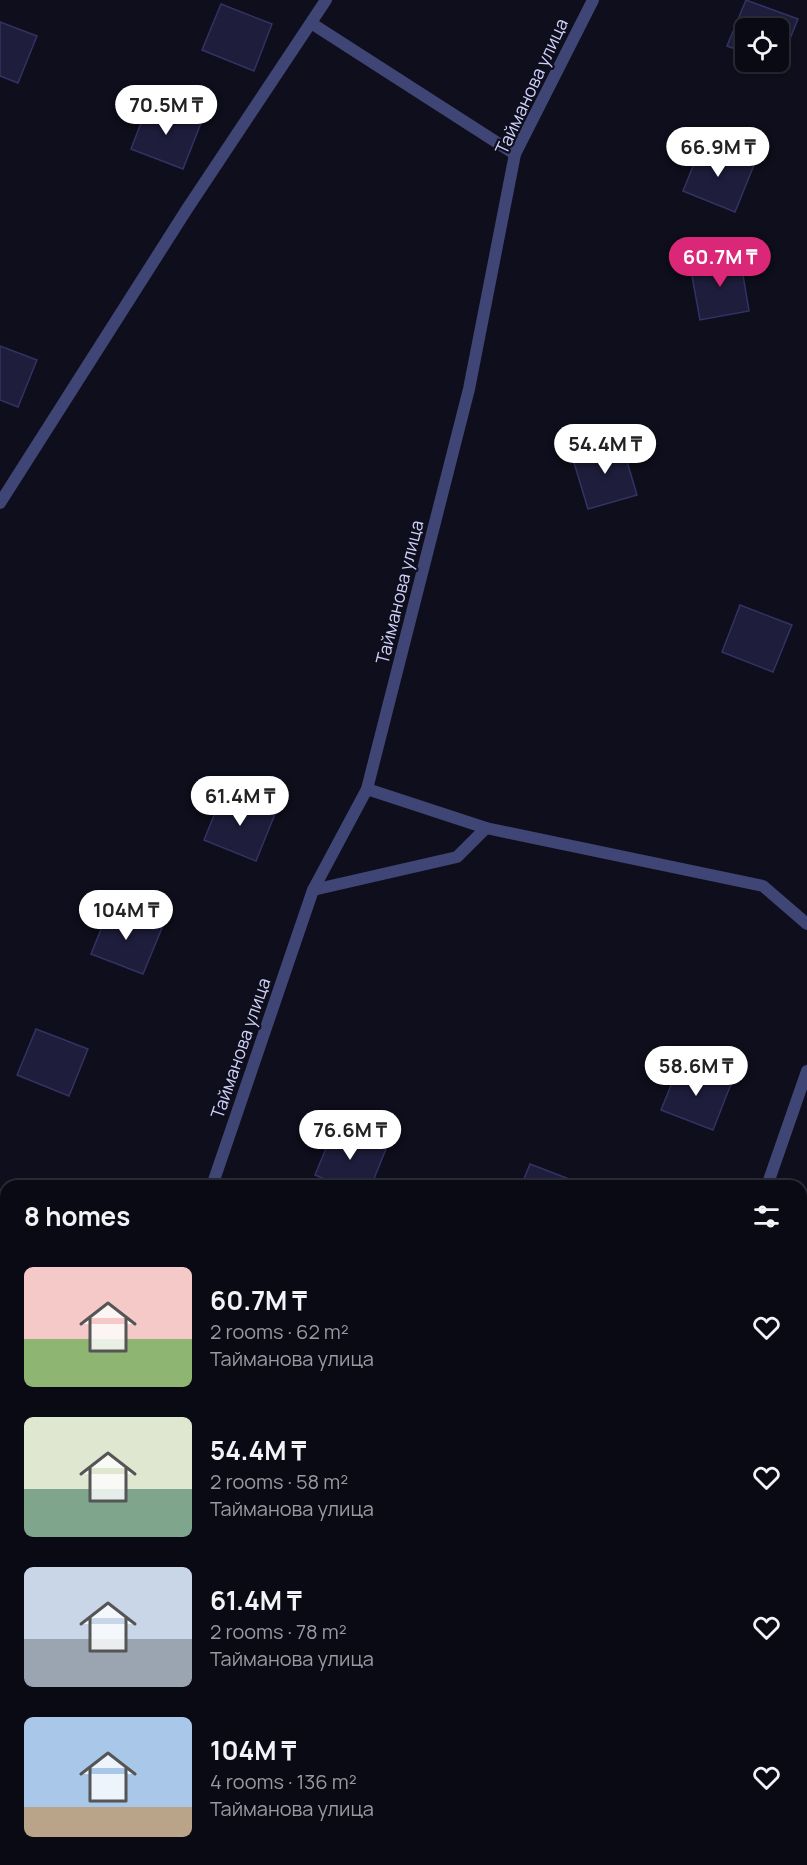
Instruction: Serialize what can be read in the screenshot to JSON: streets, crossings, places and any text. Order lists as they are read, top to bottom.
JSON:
{
  "streets": {
    "street": ["Тайманова улица"]
  },
  "page": {
    "price": [
      "70.5M ₸",
      "66.9M ₸",
      "60.7M ₸",
      "54.4M ₸",
      "61.4M ₸",
      "104M ₸",
      "58.6M ₸",
      "76.6M ₸"
    ],
    "heading": "8 homes",
    "list": [
      {
        "name": "60.7M ₸",
        "note": "2 rooms · 62 m² · Тайманова улица"
      },
      {
        "name": "54.4M ₸",
        "note": "2 rooms · 58 m² · Тайманова улица"
      },
      {
        "name": "61.4M ₸",
        "note": "2 rooms · 78 m² · Тайманова улица"
      },
      {
        "name": "104M ₸",
        "note": "4 rooms · 136 m² · Тайманова улица"
      }
    ]
  }
}
